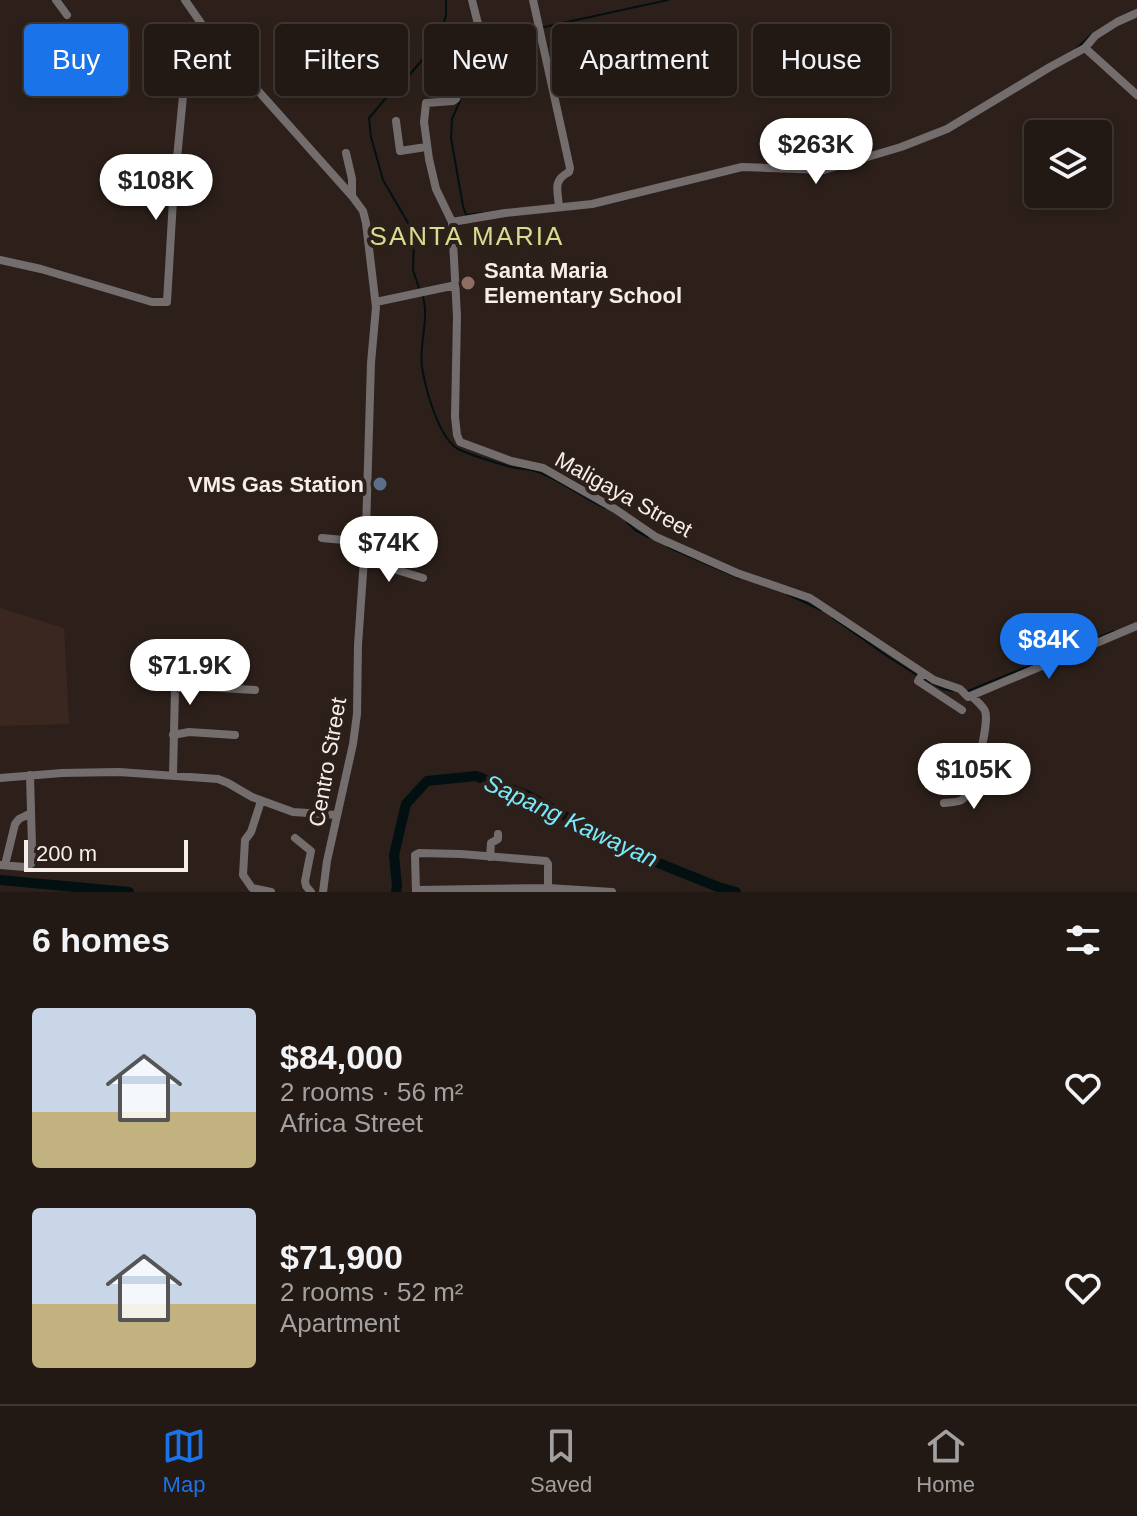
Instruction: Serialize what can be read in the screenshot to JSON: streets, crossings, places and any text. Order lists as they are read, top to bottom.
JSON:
{
  "streets": {
    "street": ["Maligaya Street", "Centro Street"]
  },
  "districts": ["SANTA MARIA"],
  "water": ["Sapang Kawayan"],
  "places": ["Santa Maria Elementary School", "VMS Gas Station"],
  "scale_bar": "200 m",
  "page": {
    "chip": [
      "Buy",
      "Rent",
      "Filters",
      "New",
      "Apartment",
      "House"
    ],
    "price": [
      "$263K",
      "$108K",
      "$74K",
      "$84K",
      "$71.9K",
      "$105K"
    ],
    "scale": "200 m",
    "heading": "6 homes",
    "list": [
      {
        "name": "$84,000",
        "note": "2 rooms · 56 m² · Africa Street"
      },
      {
        "name": "$71,900",
        "note": "2 rooms · 52 m² · Apartment"
      }
    ],
    "tabs": ["Map", "Saved", "Home"]
  }
}
